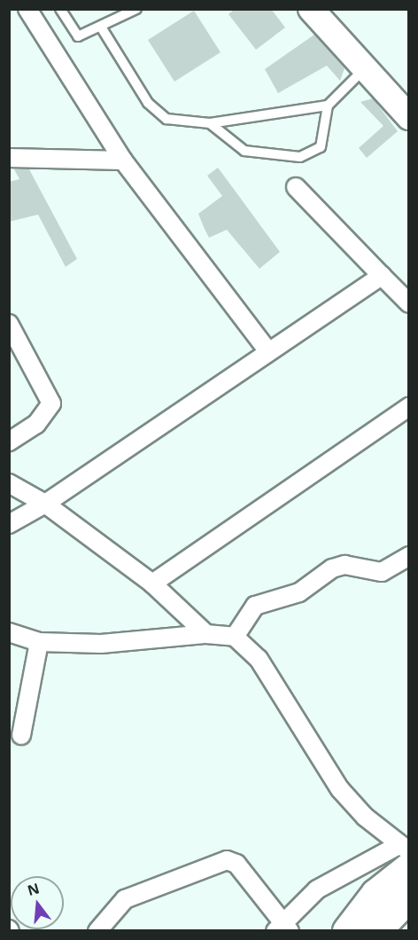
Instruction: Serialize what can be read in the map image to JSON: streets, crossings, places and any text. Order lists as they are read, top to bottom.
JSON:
{
  "north": "top"
}
